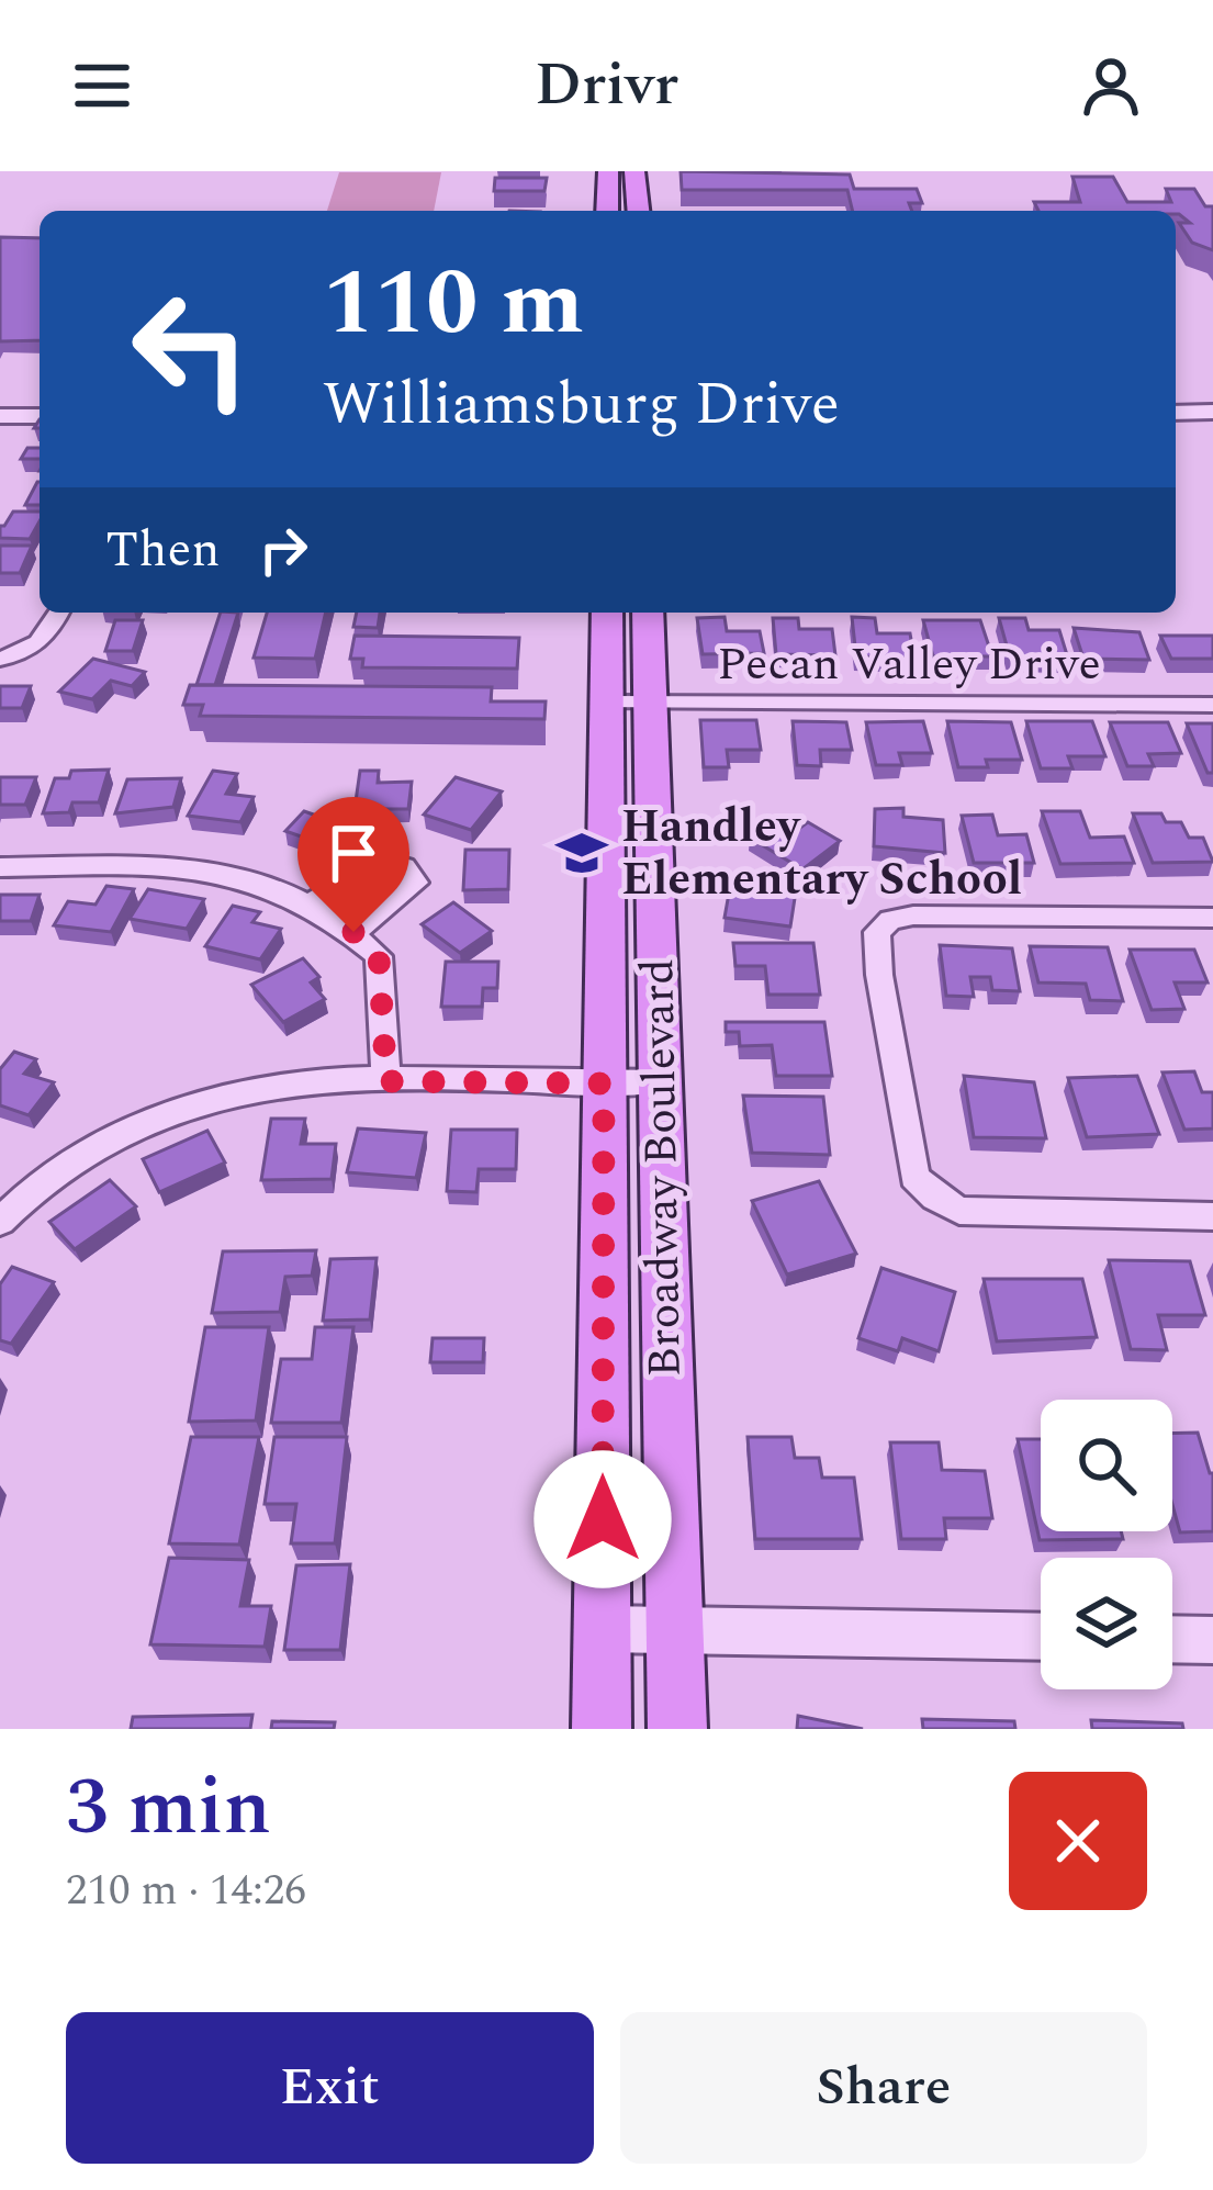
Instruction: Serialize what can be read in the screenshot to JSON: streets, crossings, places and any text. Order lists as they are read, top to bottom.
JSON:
{
  "streets": {
    "main road": ["Broadway Boulevard"],
    "street": ["Pecan Valley Drive"]
  },
  "crossings": [
    ["Pecan Valley Drive", "Broadway Boulevard"]
  ],
  "places": {
    "school or university": ["Handley Elementary School"]
  },
  "page": {
    "header": "Drivr",
    "turn": ["110 m", "Williamsburg Drive"],
    "then": "Then",
    "heading": ["3 min", "210 m · 14:26"],
    "buttons": ["Exit", "Share"]
  }
}
